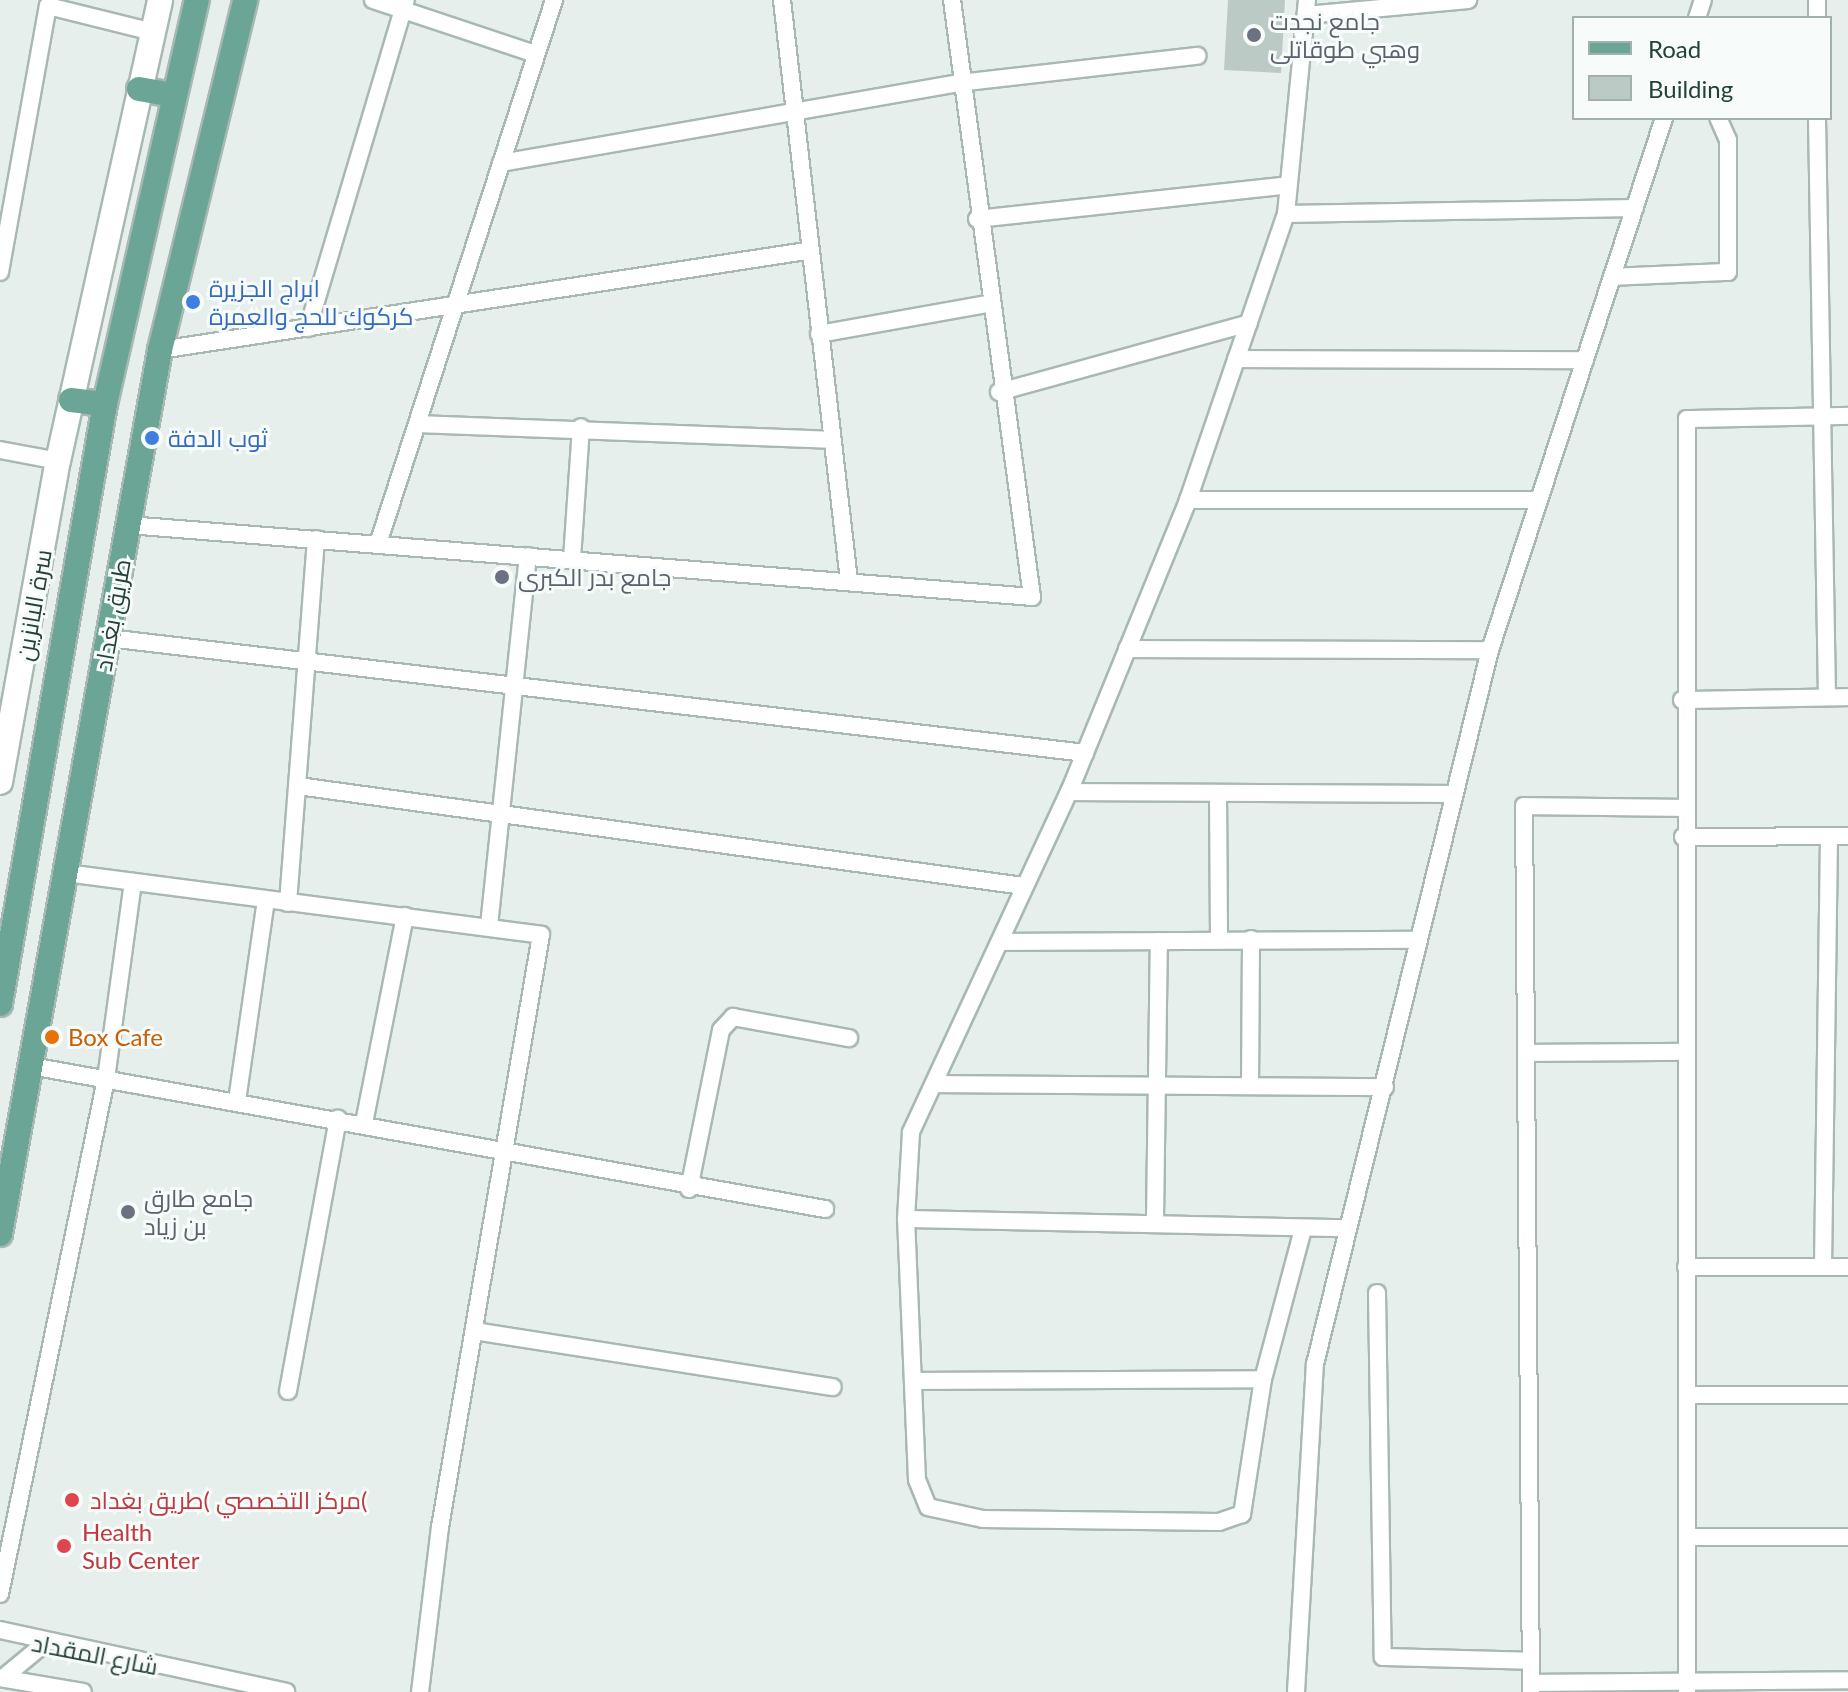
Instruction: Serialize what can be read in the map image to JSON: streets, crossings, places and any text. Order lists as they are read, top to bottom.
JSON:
{
  "streets": {
    "main road": ["سرة البانزين", "طريق بغداد"],
    "street": ["شارع المقداد"]
  },
  "places": [
    "جامع نجدت وهبي طوقاتلى",
    "ابراج الجزيرة كركوك للحج والعمرة",
    "ثوب الدفة",
    "جامع بدر الكبرى",
    "Box Cafe",
    "جامع طارق بن زياد",
    "مركز التخصصي )طريق بغداد(",
    "Health Sub Center"
  ],
  "legend": ["Road", "Building"]
}
